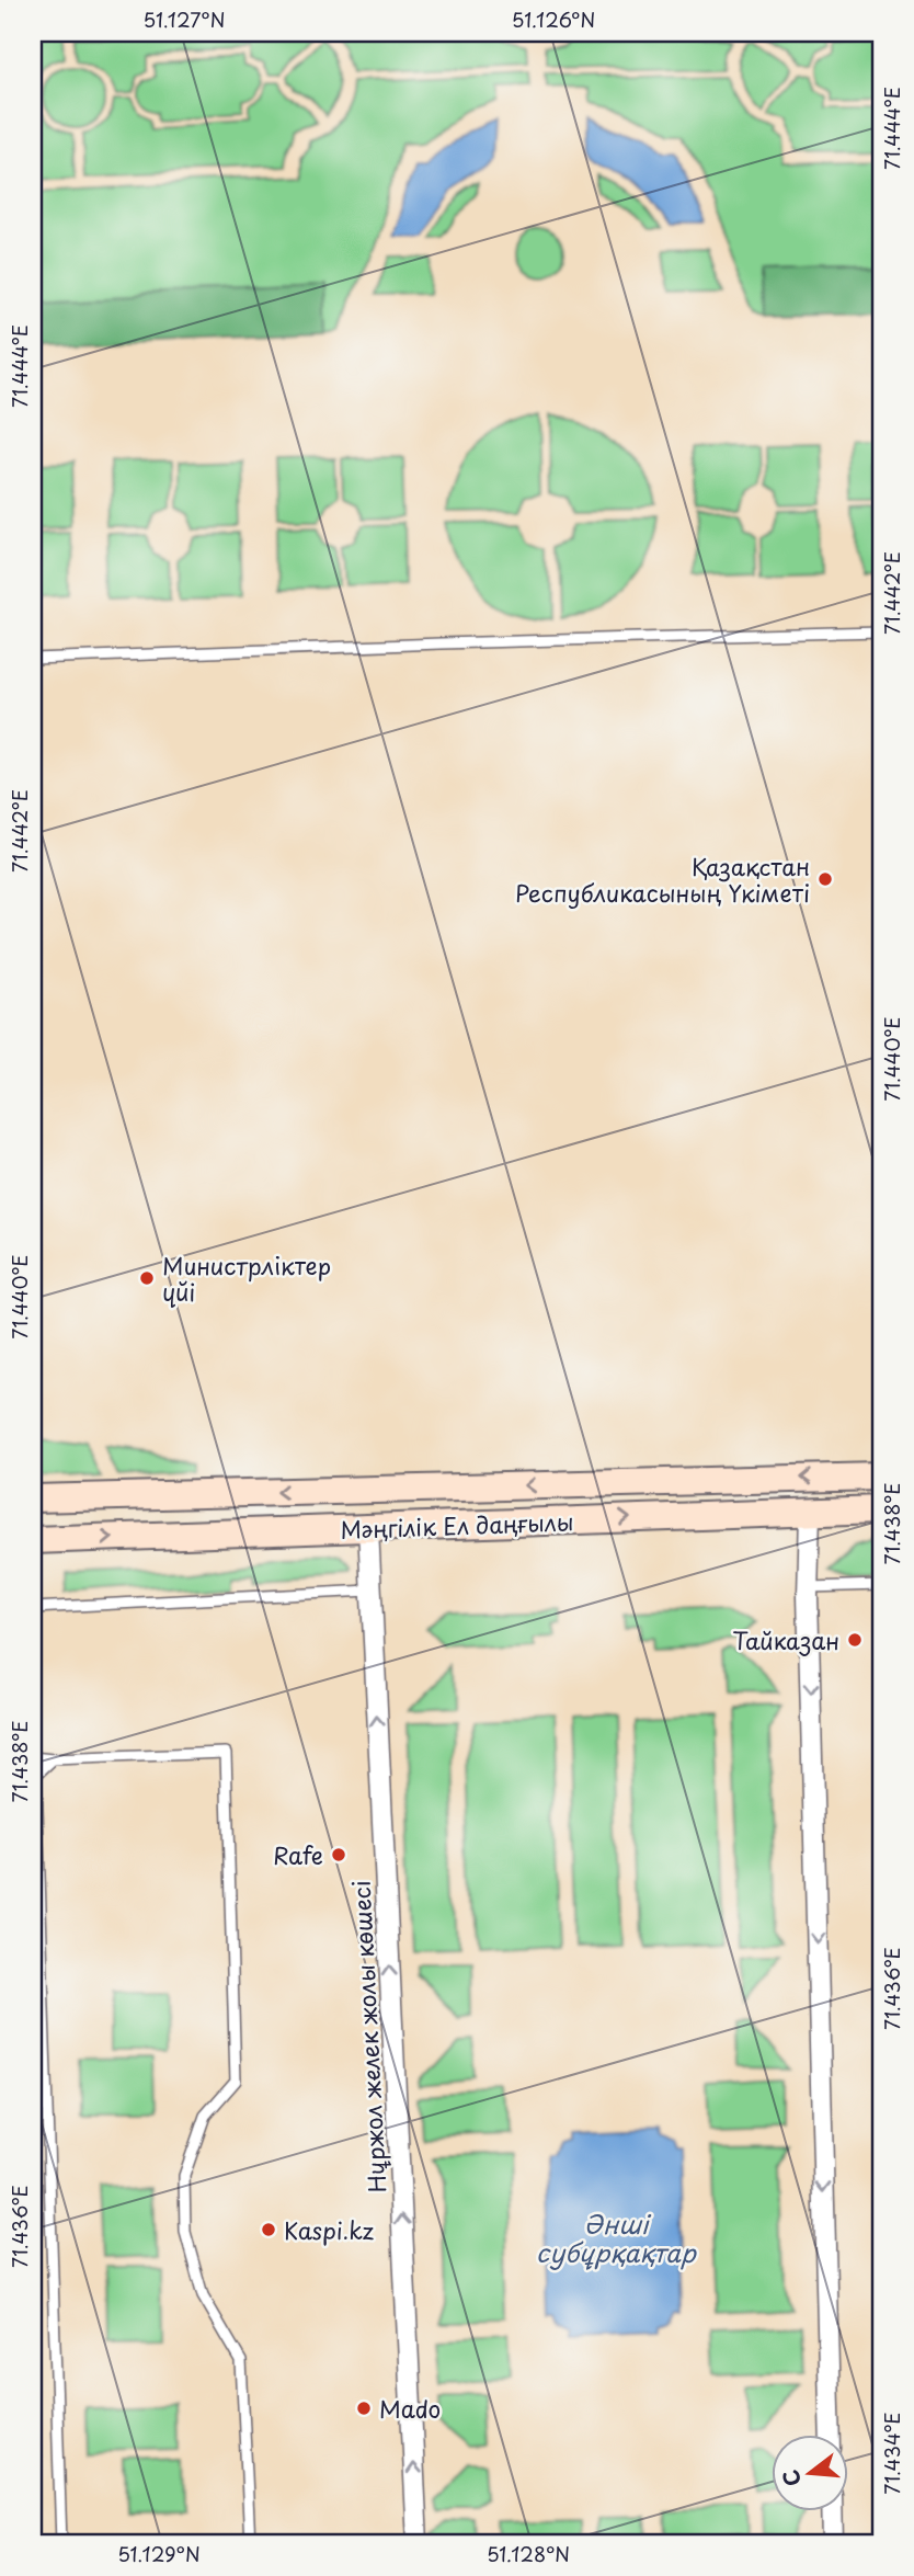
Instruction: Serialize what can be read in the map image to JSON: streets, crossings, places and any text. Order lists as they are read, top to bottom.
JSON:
{
  "streets": {
    "main road": ["Мәңгілік Ел даңғылы"],
    "street": ["Нұржол желек жолы көшесі"]
  },
  "crossings": [
    ["Мәңгілік Ел даңғылы", "Нұржол желек жолы көшесі"]
  ],
  "one_way": ["Нұржол желек жолы көшесі"],
  "water": ["Әнші субұрқақтар"],
  "places": [
    "Қазақстан Республикасының Үкіметі",
    "Министрліктер үйі",
    "Тайказан",
    "Rafe",
    "Kaspi.kz",
    "Mado"
  ],
  "north": "left",
  "coordinates": [
    "51.127°N",
    "51.126°N",
    "71.444°E",
    "71.442°E",
    "71.440°E",
    "71.438°E",
    "71.436°E",
    "71.434°E",
    "51.129°N",
    "51.128°N"
  ]
}
